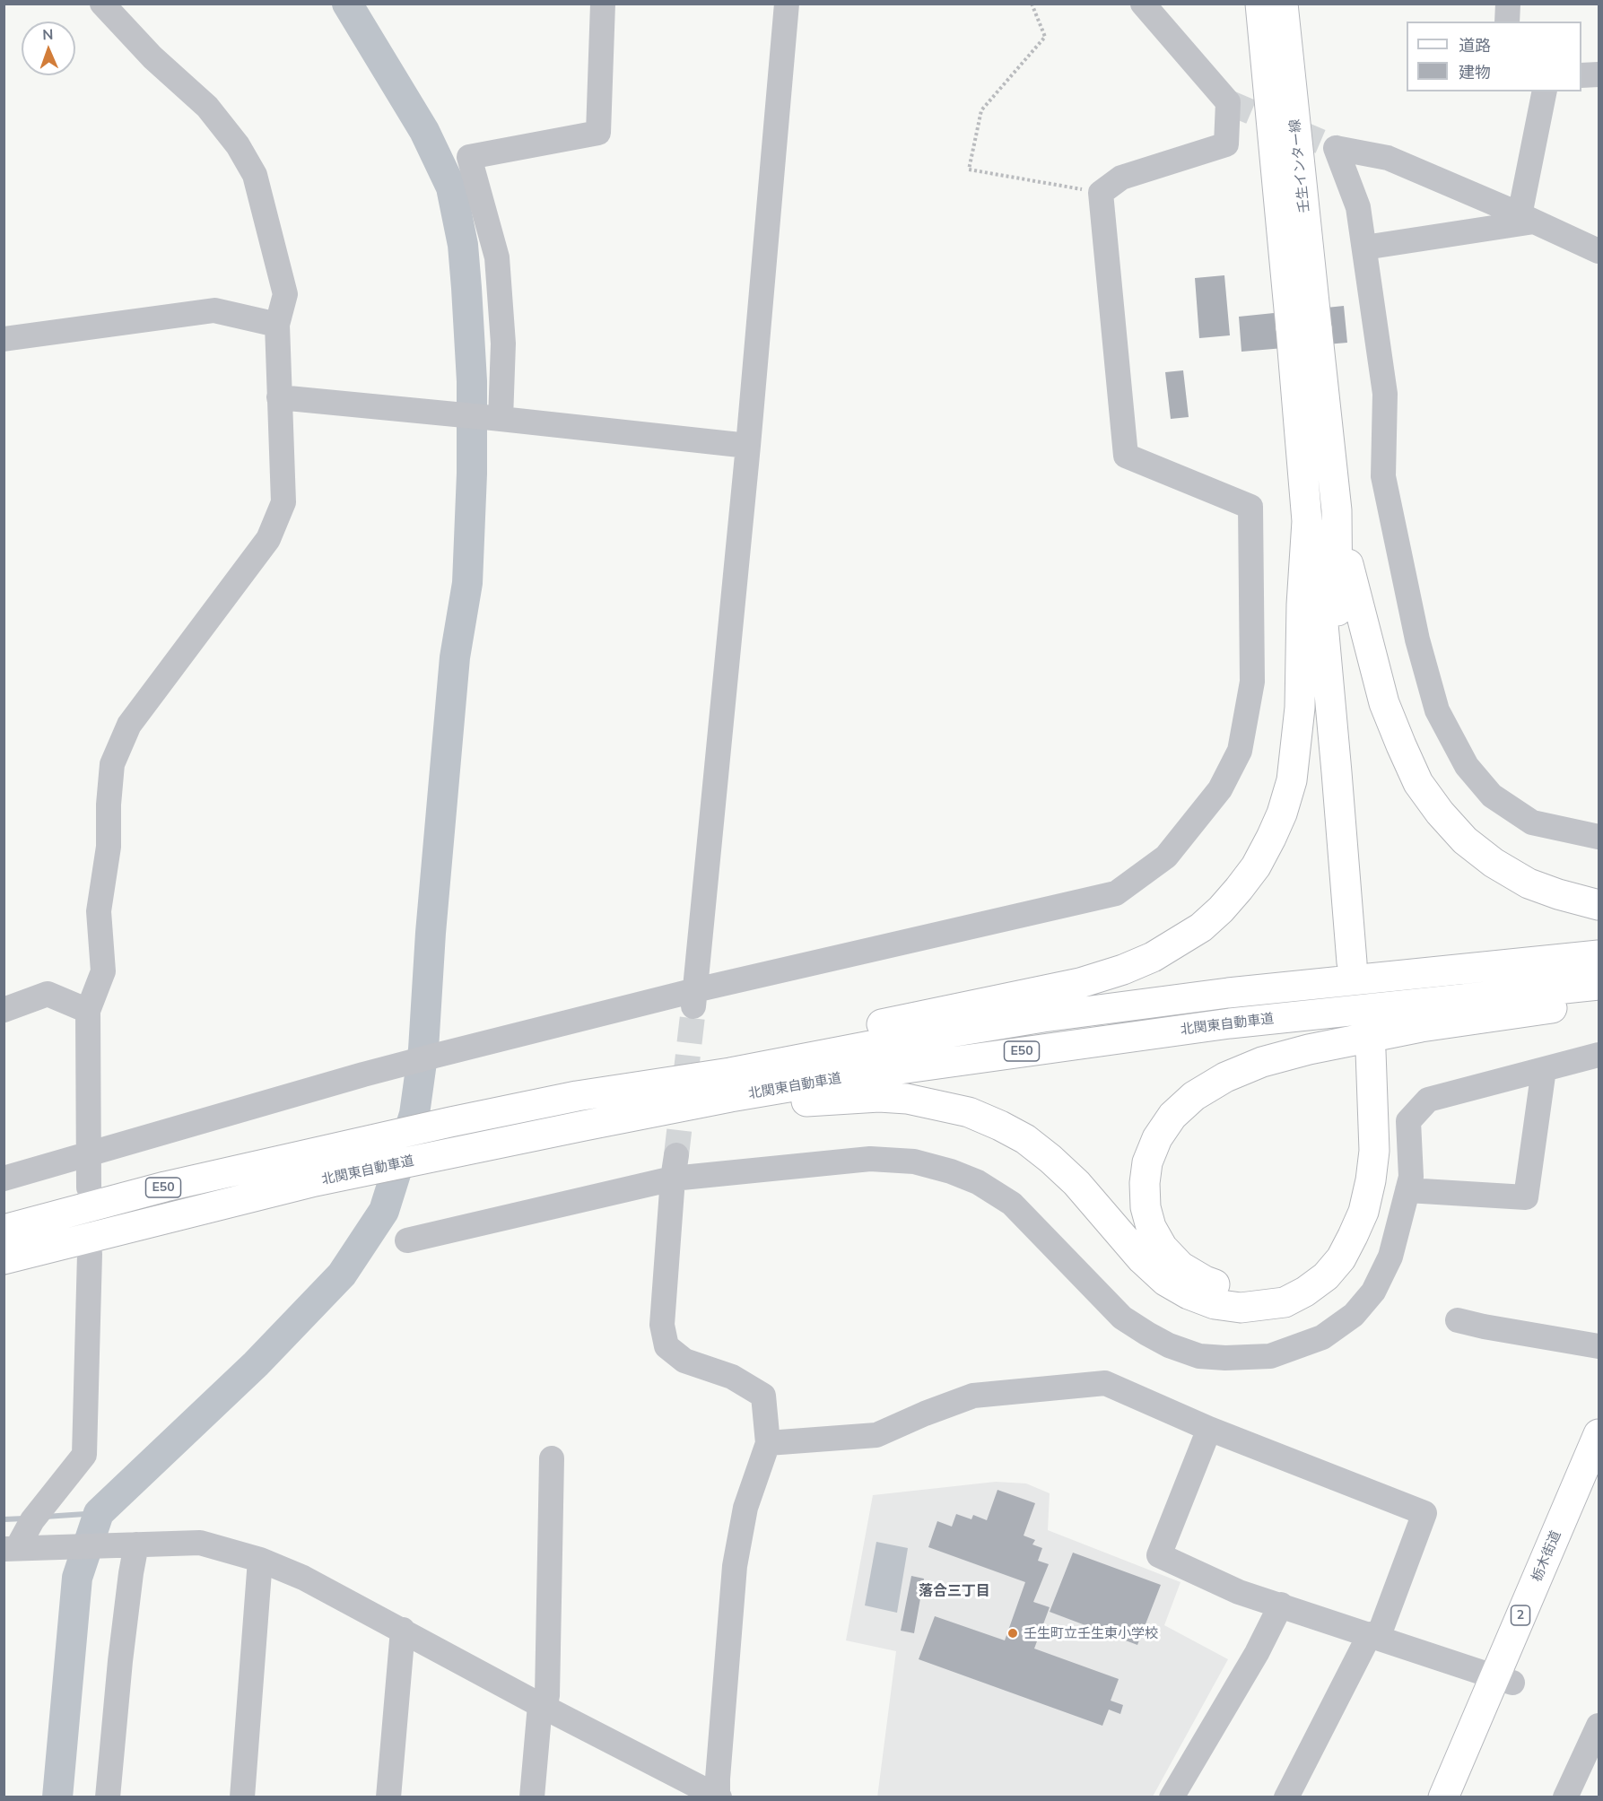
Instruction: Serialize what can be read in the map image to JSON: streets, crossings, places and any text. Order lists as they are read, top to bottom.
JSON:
{
  "streets": {
    "main road": [
      "壬生インター線",
      "北関東自動車道",
      "E50",
      "栃木街道",
      "2"
    ]
  },
  "districts": ["落合三丁目"],
  "places": ["壬生町立壬生東小学校"],
  "legend": ["道路", "建物"],
  "north": "top"
}
